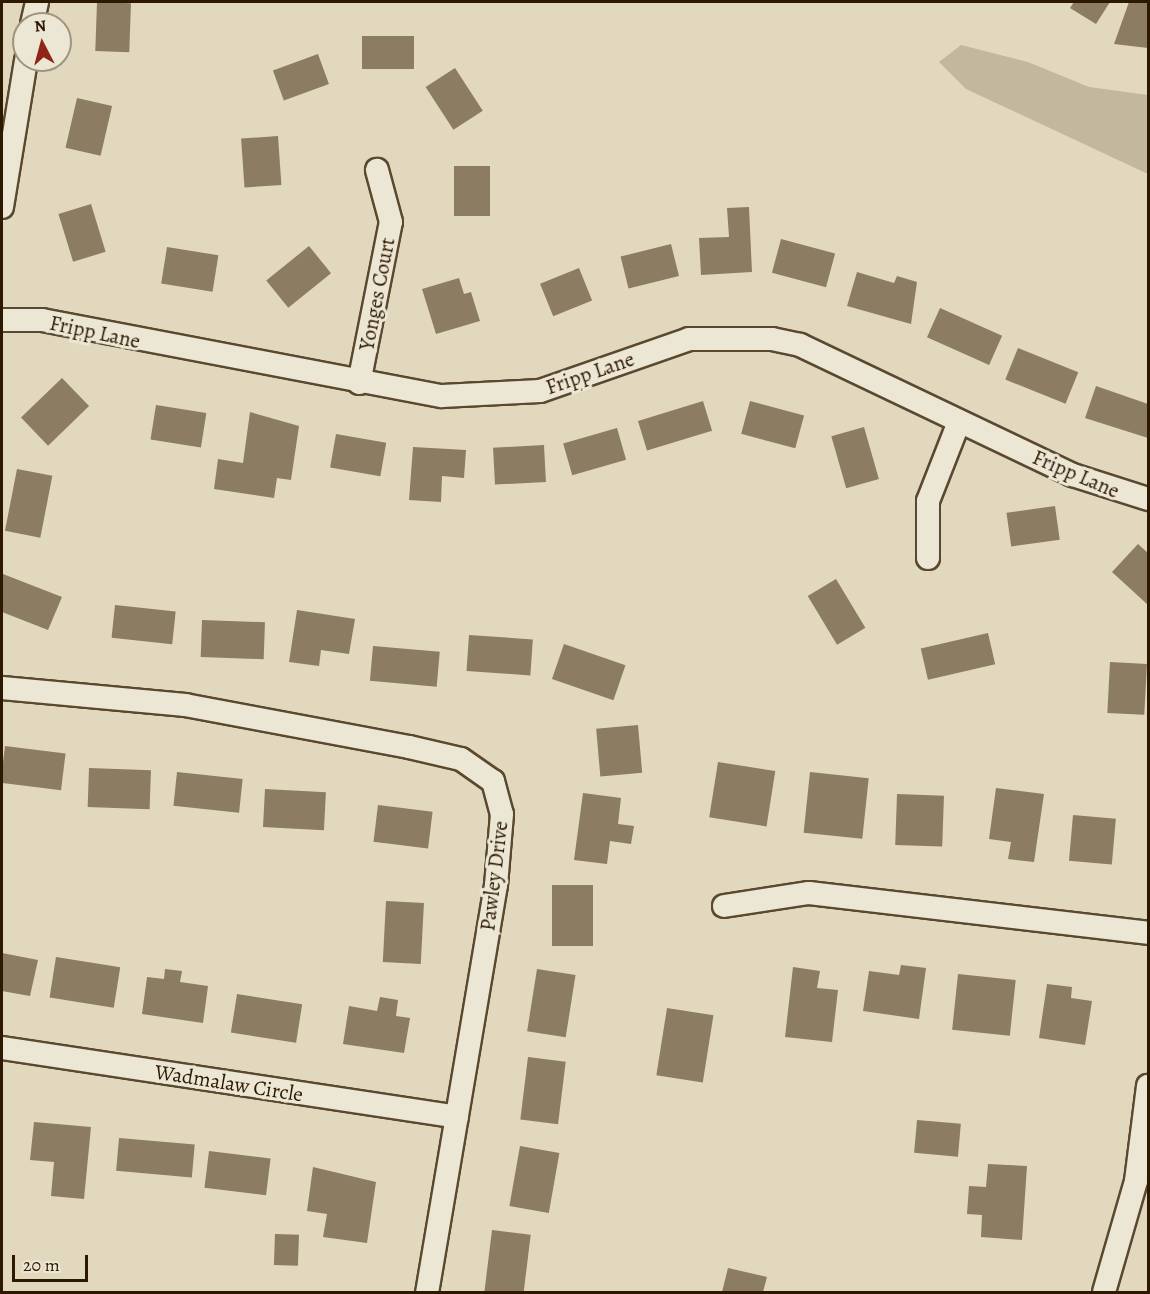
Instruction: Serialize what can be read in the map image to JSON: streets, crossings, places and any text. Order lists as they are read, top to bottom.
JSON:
{
  "streets": {
    "street": [
      "Yonges Court",
      "Fripp Lane",
      "Pawley Drive",
      "Wadmalaw Circle"
    ]
  },
  "crossings": [
    ["Yonges Court", "Fripp Lane"],
    ["Pawley Drive", "Wadmalaw Circle"]
  ],
  "scale_bar": "20 m",
  "north": "top"
}
